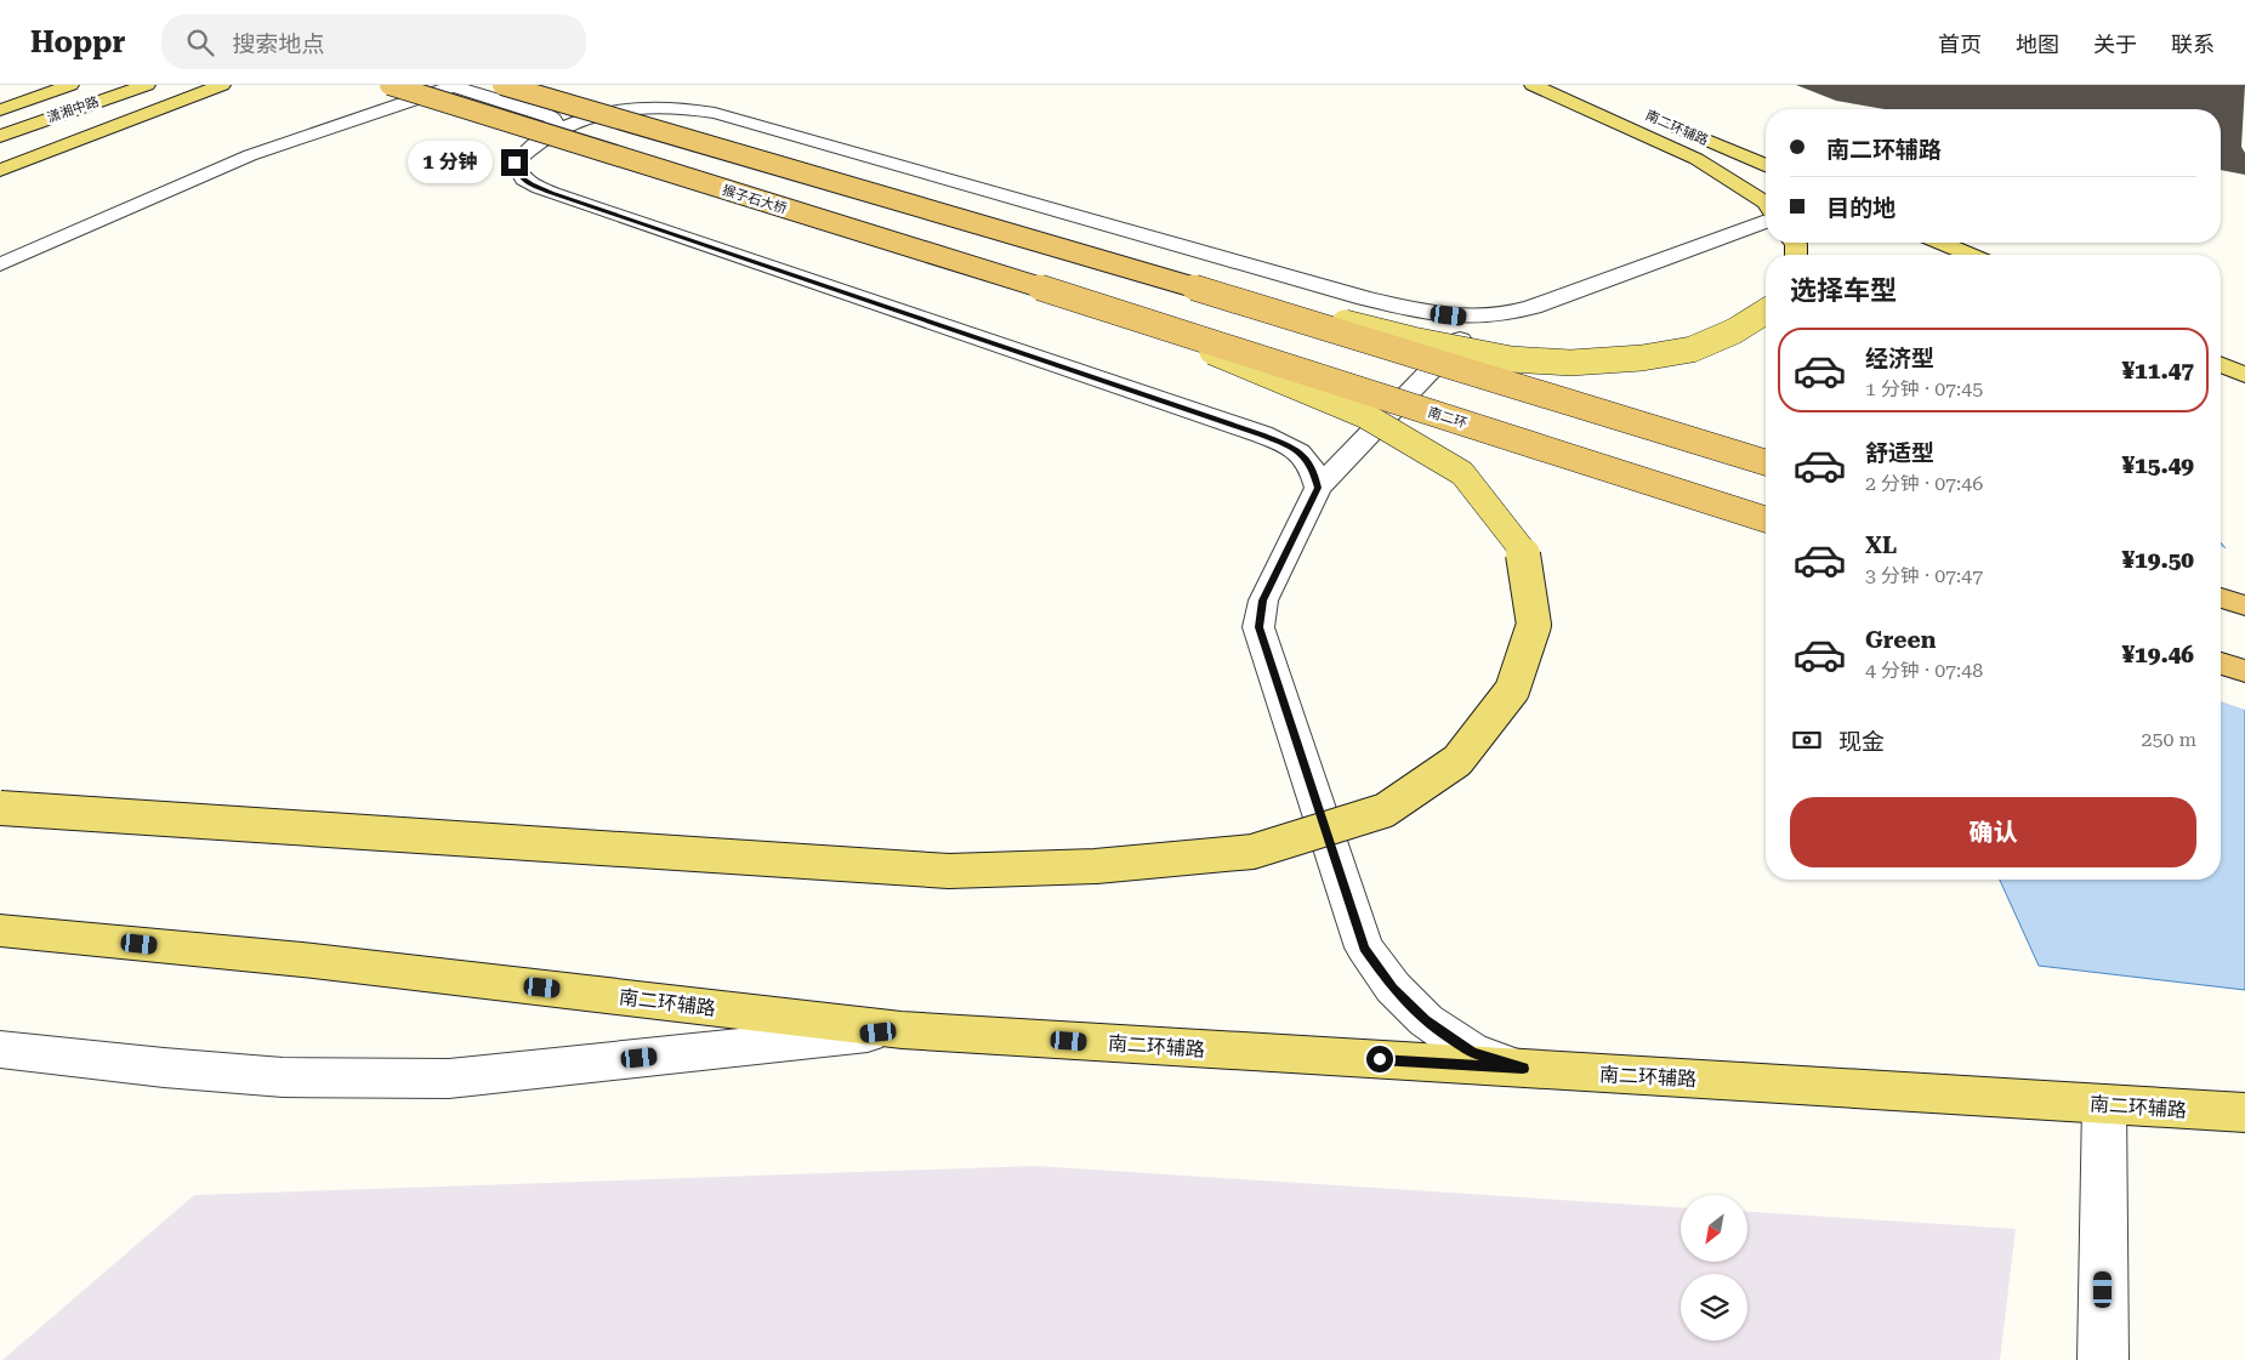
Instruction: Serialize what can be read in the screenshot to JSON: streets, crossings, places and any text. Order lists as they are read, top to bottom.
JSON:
{
  "streets": {
    "highway": ["猴子石大桥", "南二环"],
    "main road": ["潇湘中路", "南二环辅路"]
  },
  "crossings": [
    ["猴子石大桥", "南二环"]
  ],
  "north": "bottom left",
  "page": {
    "header": "Hoppr",
    "search": "搜索地点",
    "nav": [
      "首页",
      "地图",
      "关于",
      "联系"
    ],
    "banner": ["南二环辅路", "目的地"],
    "bubble": "1 分钟",
    "heading": "选择车型",
    "list": [
      {
        "name": "经济型",
        "note": "1 分钟 · 07:45",
        "value": "¥11.47"
      },
      {
        "name": "舒适型",
        "note": "2 分钟 · 07:46",
        "value": "¥15.49"
      },
      {
        "name": "XL",
        "note": "3 分钟 · 07:47",
        "value": "¥19.50"
      },
      {
        "name": "Green",
        "note": "4 分钟 · 07:48",
        "value": "¥19.46"
      }
    ],
    "pay": ["现金", "250 m"],
    "buttons": "确认"
  }
}
